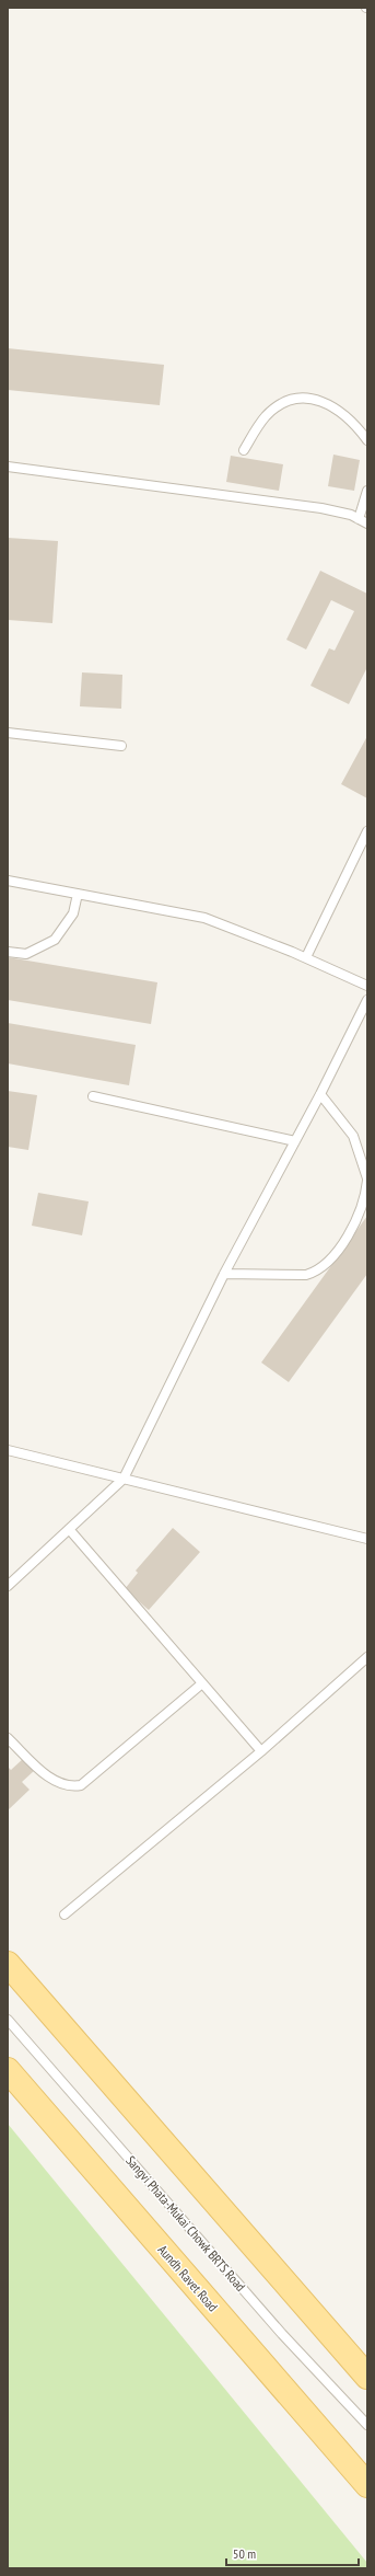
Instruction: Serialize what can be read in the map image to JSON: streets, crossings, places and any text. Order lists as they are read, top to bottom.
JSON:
{
  "streets": {
    "main road": ["Aundh Ravet Road"],
    "lane": ["Sangvi Phata-Mukai Chowk BRTS Road"]
  },
  "scale_bar": "50 m"
}
